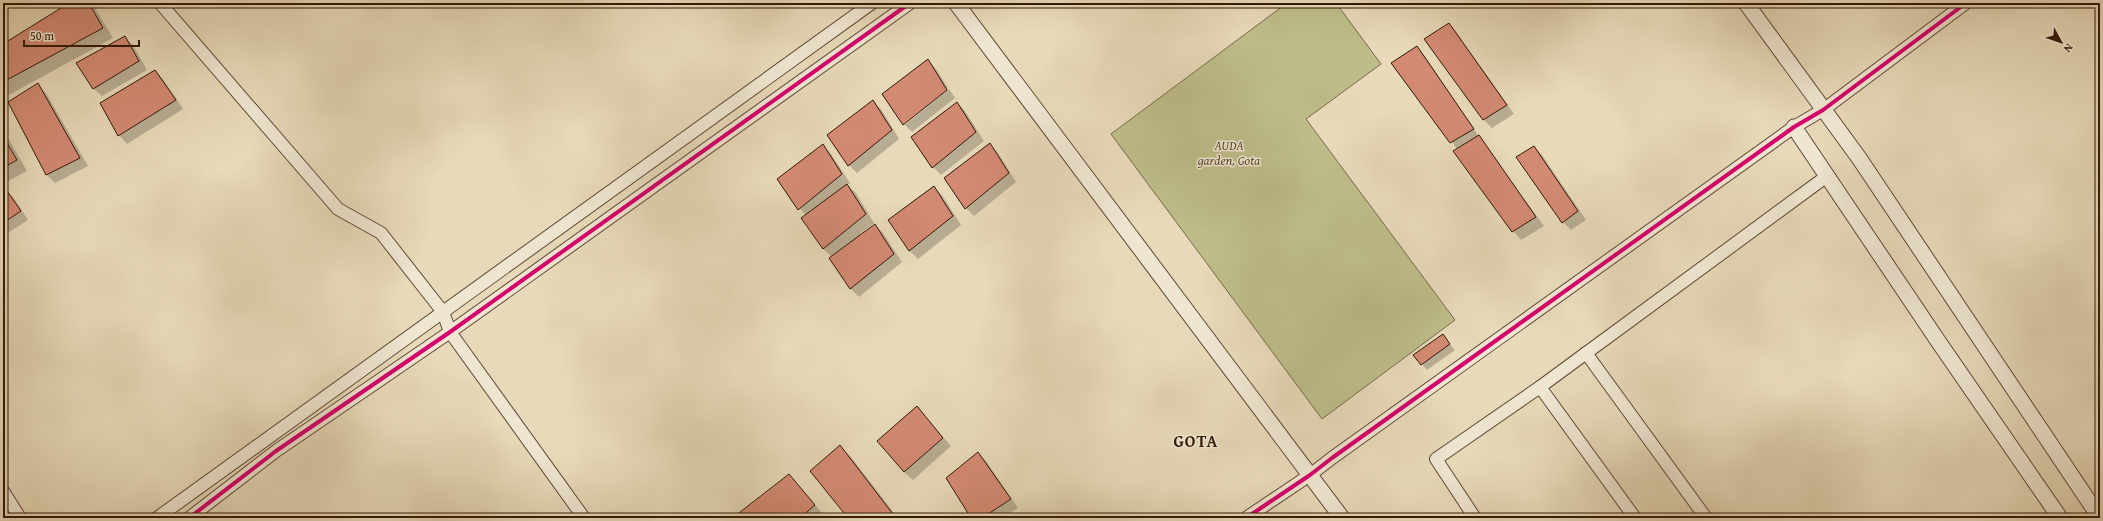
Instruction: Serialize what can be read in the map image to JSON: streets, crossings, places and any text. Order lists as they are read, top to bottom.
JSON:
{
  "districts": ["GOTA"],
  "parks": ["AUDA garden, Gota"],
  "scale_bar": "50 m",
  "north": "bottom right"
}
